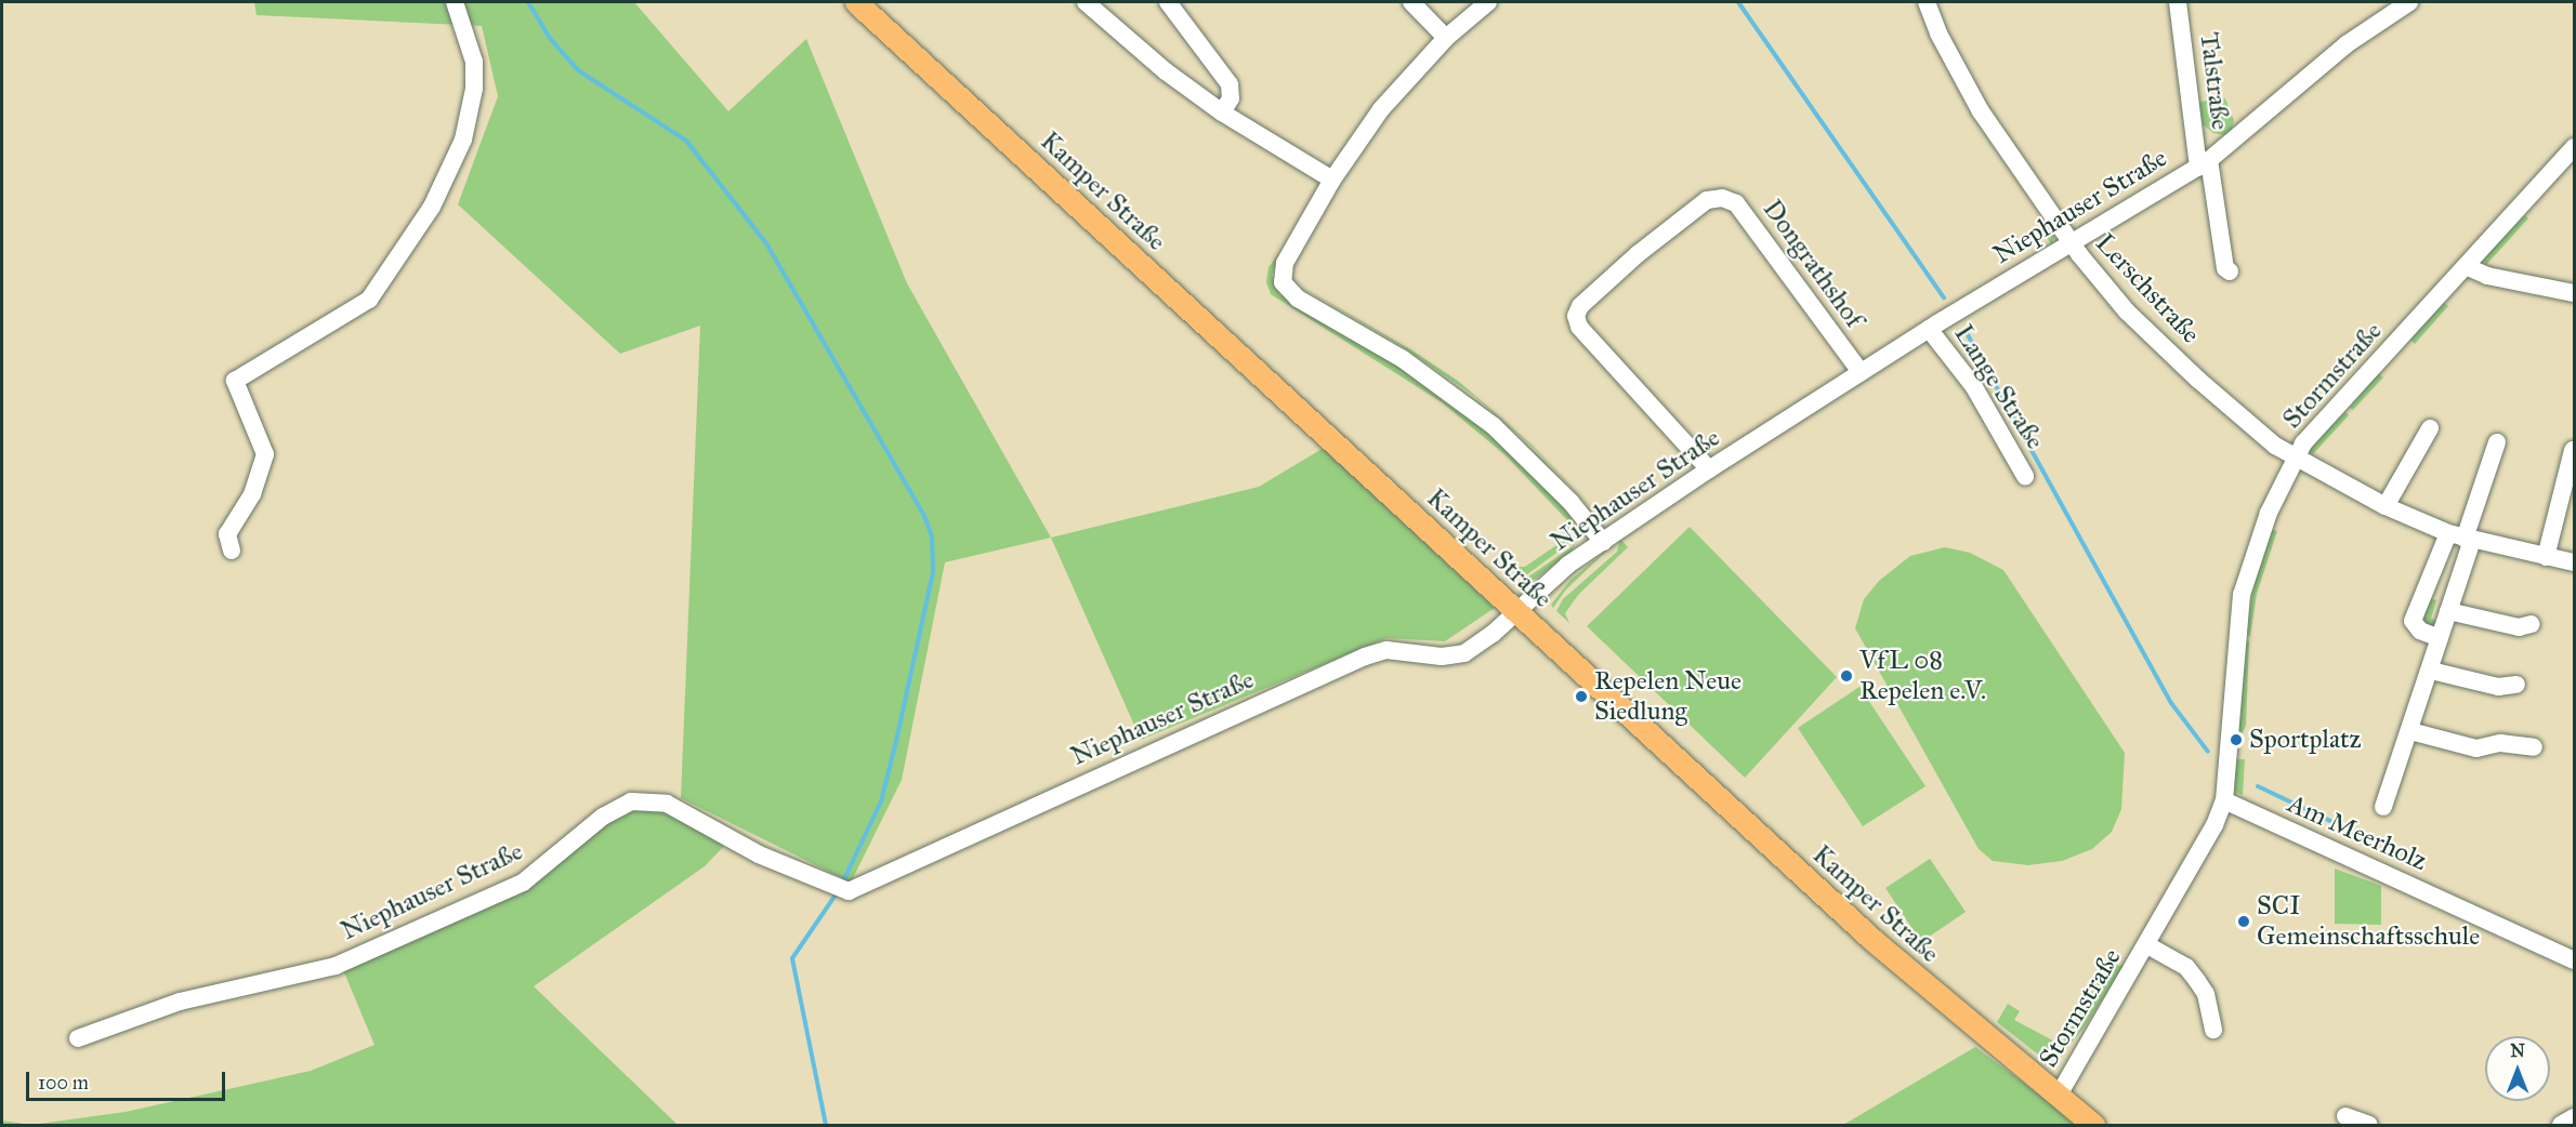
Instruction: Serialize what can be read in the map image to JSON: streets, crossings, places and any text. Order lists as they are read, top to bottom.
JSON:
{
  "streets": {
    "main road": ["Kamper Straße"],
    "street": [
      "Talstraße",
      "Niephauser Straße",
      "Dongrathshof",
      "Lerschstraße",
      "Stormstraße",
      "Lange Straße",
      "Am Meerholz"
    ]
  },
  "crossings": [
    ["Talstraße", "Niephauser Straße"],
    ["Kamper Straße", "Niephauser Straße"],
    ["Kamper Straße", "Stormstraße"],
    ["Niephauser Straße", "Dongrathshof"],
    ["Niephauser Straße", "Lerschstraße"],
    ["Niephauser Straße", "Lange Straße"],
    ["Lerschstraße", "Stormstraße"],
    ["Stormstraße", "Am Meerholz"]
  ],
  "places": [
    "VfL 08 Repelen e.V.",
    "Repelen Neue Siedlung",
    "Sportplatz",
    "SCI Gemeinschaftsschule"
  ],
  "scale_bar": "100 m",
  "north": "top"
}
